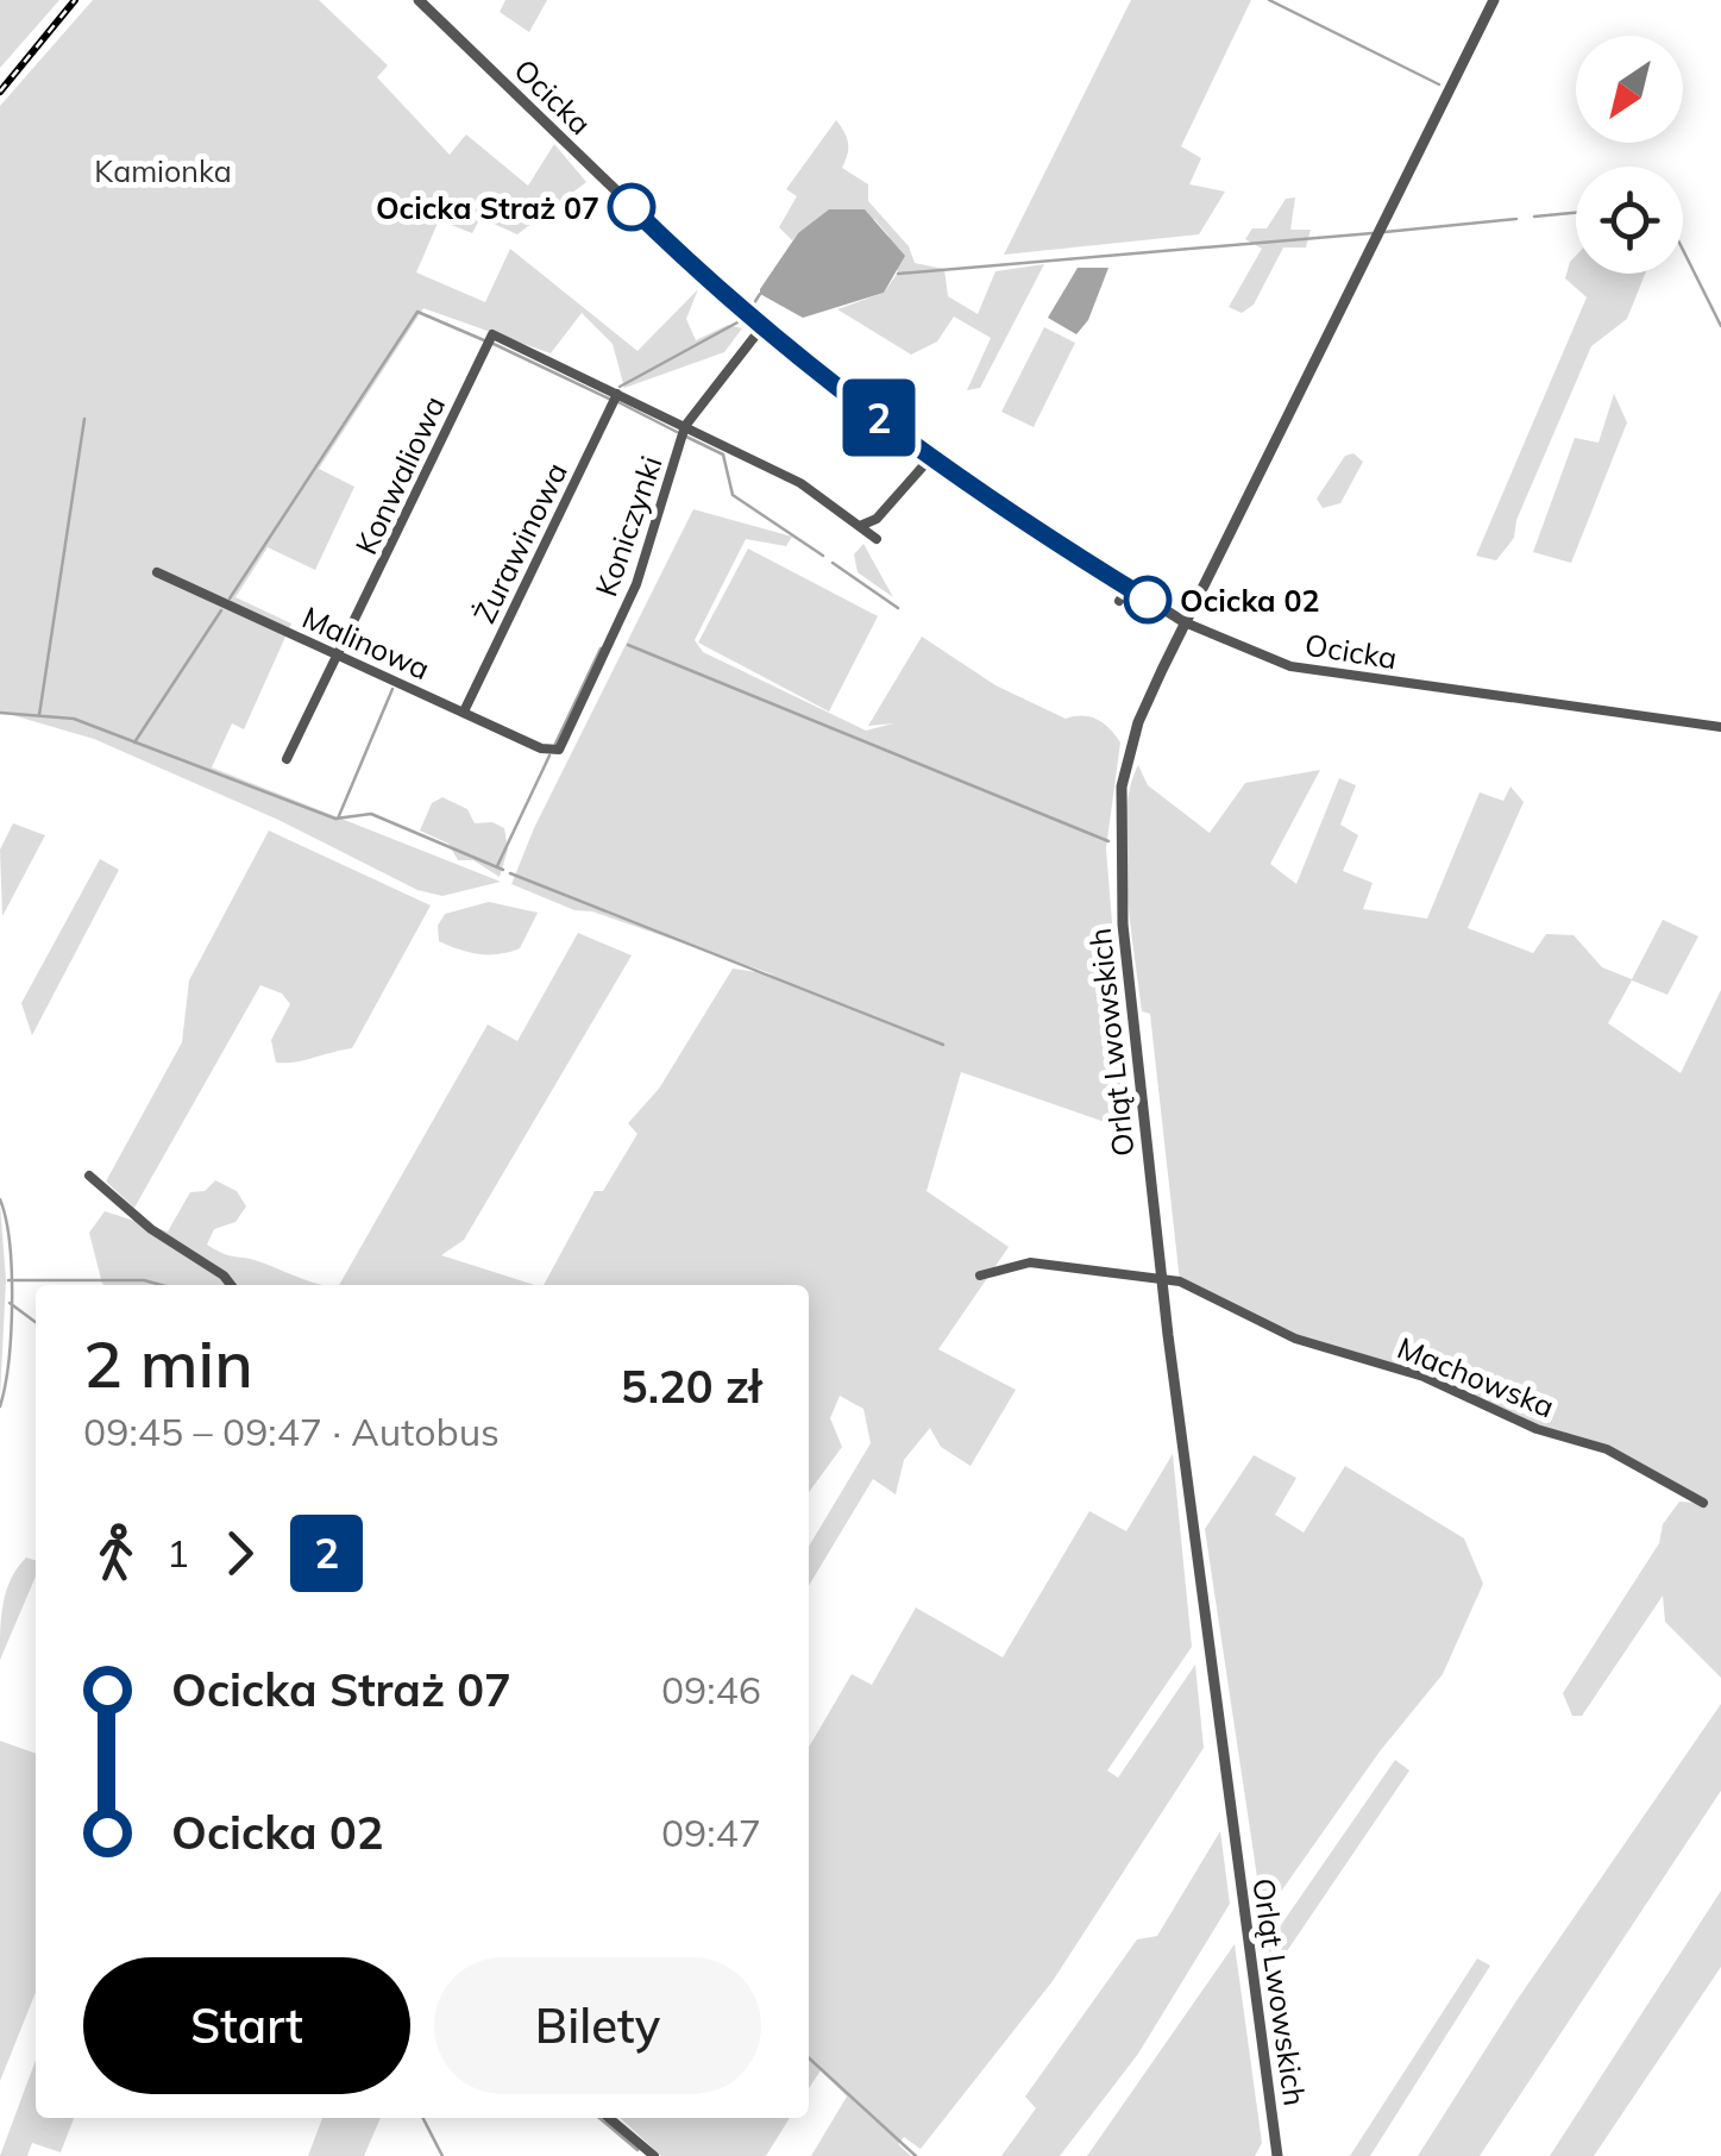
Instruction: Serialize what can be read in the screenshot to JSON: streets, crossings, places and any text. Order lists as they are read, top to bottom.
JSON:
{
  "streets": {
    "street": [
      "Ocicka",
      "Konwaliowa",
      "Koniczynki",
      "Żurawinowa",
      "Malinowa",
      "Orląt Lwowskich",
      "Machowska"
    ]
  },
  "crossings": [
    ["Ocicka", "Koniczynki"],
    ["Ocicka", "Orląt Lwowskich"],
    ["Konwaliowa", "Żurawinowa"],
    ["Konwaliowa", "Malinowa"],
    ["Koniczynki", "Malinowa"],
    ["Żurawinowa", "Malinowa"],
    ["Orląt Lwowskich", "Machowska"]
  ],
  "parks": ["Kamionka"],
  "places": ["Ocicka Straż 07", "Ocicka 02"],
  "lines": ["bus line 2"],
  "north": "bottom left",
  "page": {
    "on_map": "2",
    "heading": ["2 min", "09:45 – 09:47 · Autobus", "5.20 zł"],
    "legs": ["1", "2"],
    "list": [
      {
        "name": "Ocicka Straż 07",
        "value": "09:46"
      },
      {
        "name": "Ocicka 02",
        "value": "09:47"
      }
    ],
    "buttons": ["Start", "Bilety"]
  }
}
